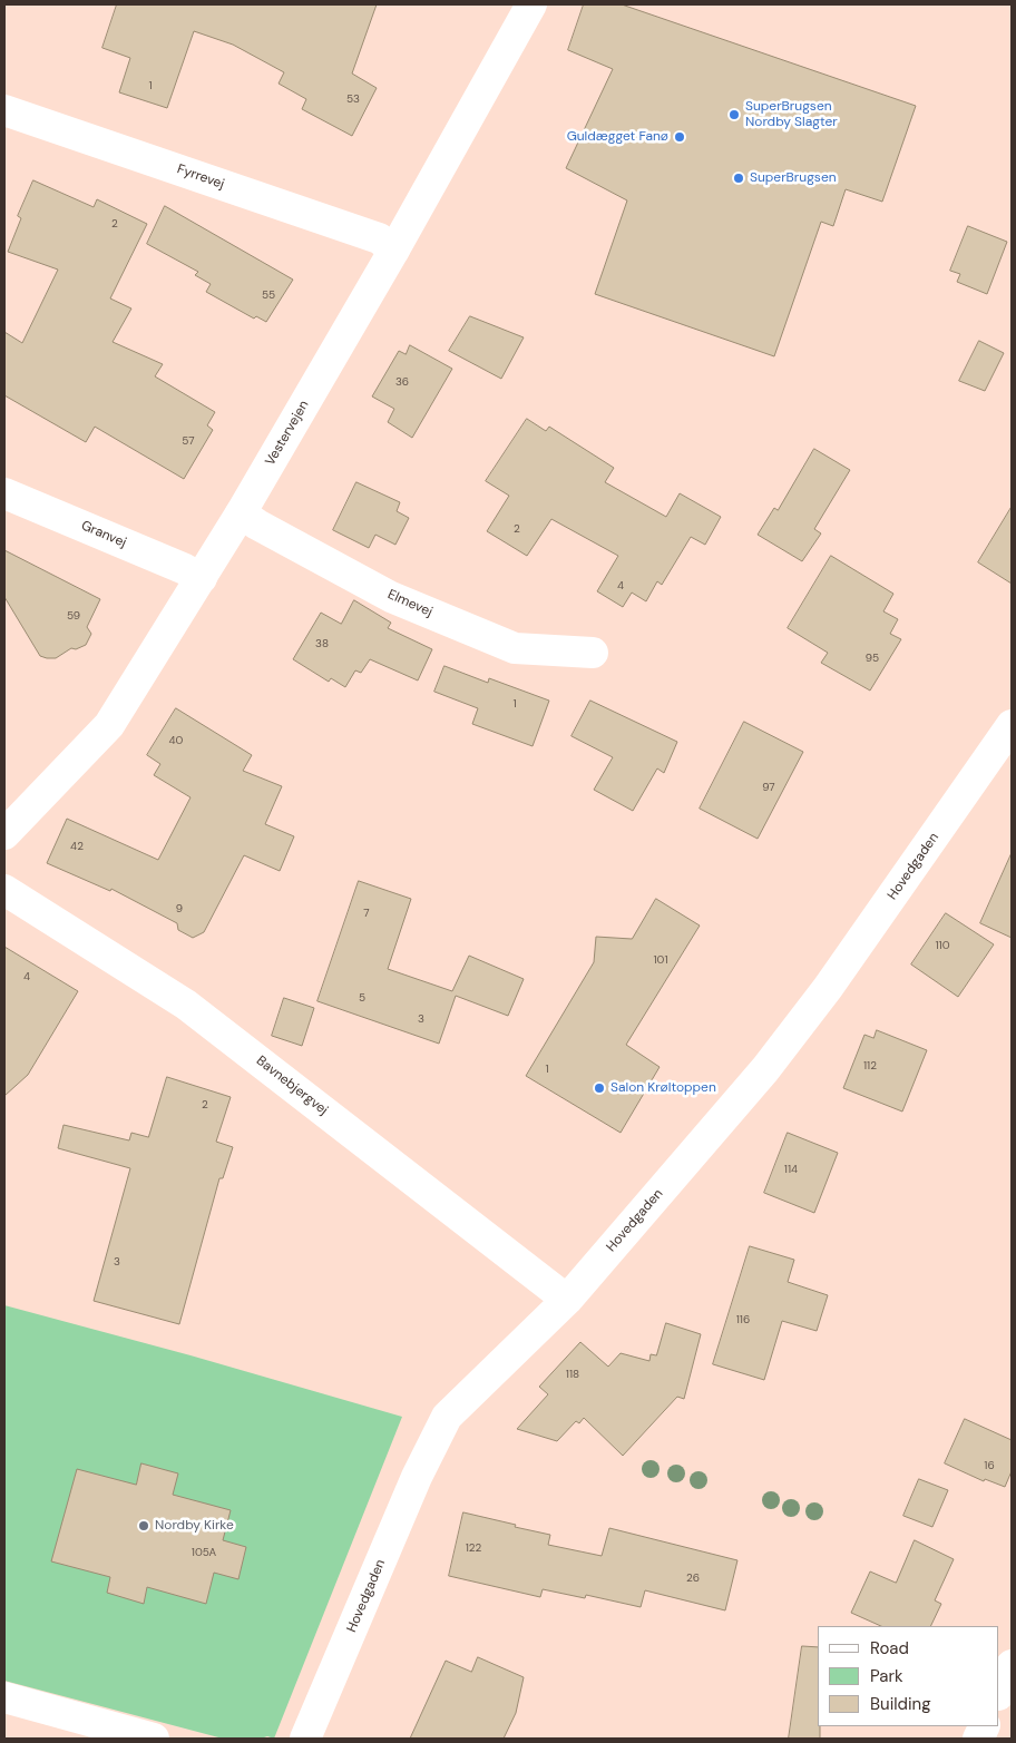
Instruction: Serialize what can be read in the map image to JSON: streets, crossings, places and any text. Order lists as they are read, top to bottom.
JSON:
{
  "streets": {
    "street": [
      "Fyrrevej",
      "Vestervejen",
      "Granvej",
      "Elmevej",
      "Hovedgaden",
      "Bavnebjergvej"
    ]
  },
  "crossings": [
    ["Fyrrevej", "Vestervejen"],
    ["Vestervejen", "Granvej"],
    ["Vestervejen", "Elmevej"],
    ["Hovedgaden", "Bavnebjergvej"]
  ],
  "places": [
    "SuperBrugsen Nordby Slagter",
    "Guldægget Fanø",
    "SuperBrugsen",
    "Salon Krøltoppen",
    "Nordby Kirke"
  ],
  "house_numbers": [
    "1",
    "53",
    "2",
    "55",
    "36",
    "57",
    "2",
    "4",
    "59",
    "38",
    "95",
    "1",
    "40",
    "97",
    "42",
    "9",
    "7",
    "110",
    "101",
    "4",
    "5",
    "3",
    "112",
    "1",
    "2",
    "114",
    "3",
    "116",
    "118",
    "16",
    "122",
    "105A",
    "26"
  ],
  "legend": ["Road", "Park", "Building"]
}
